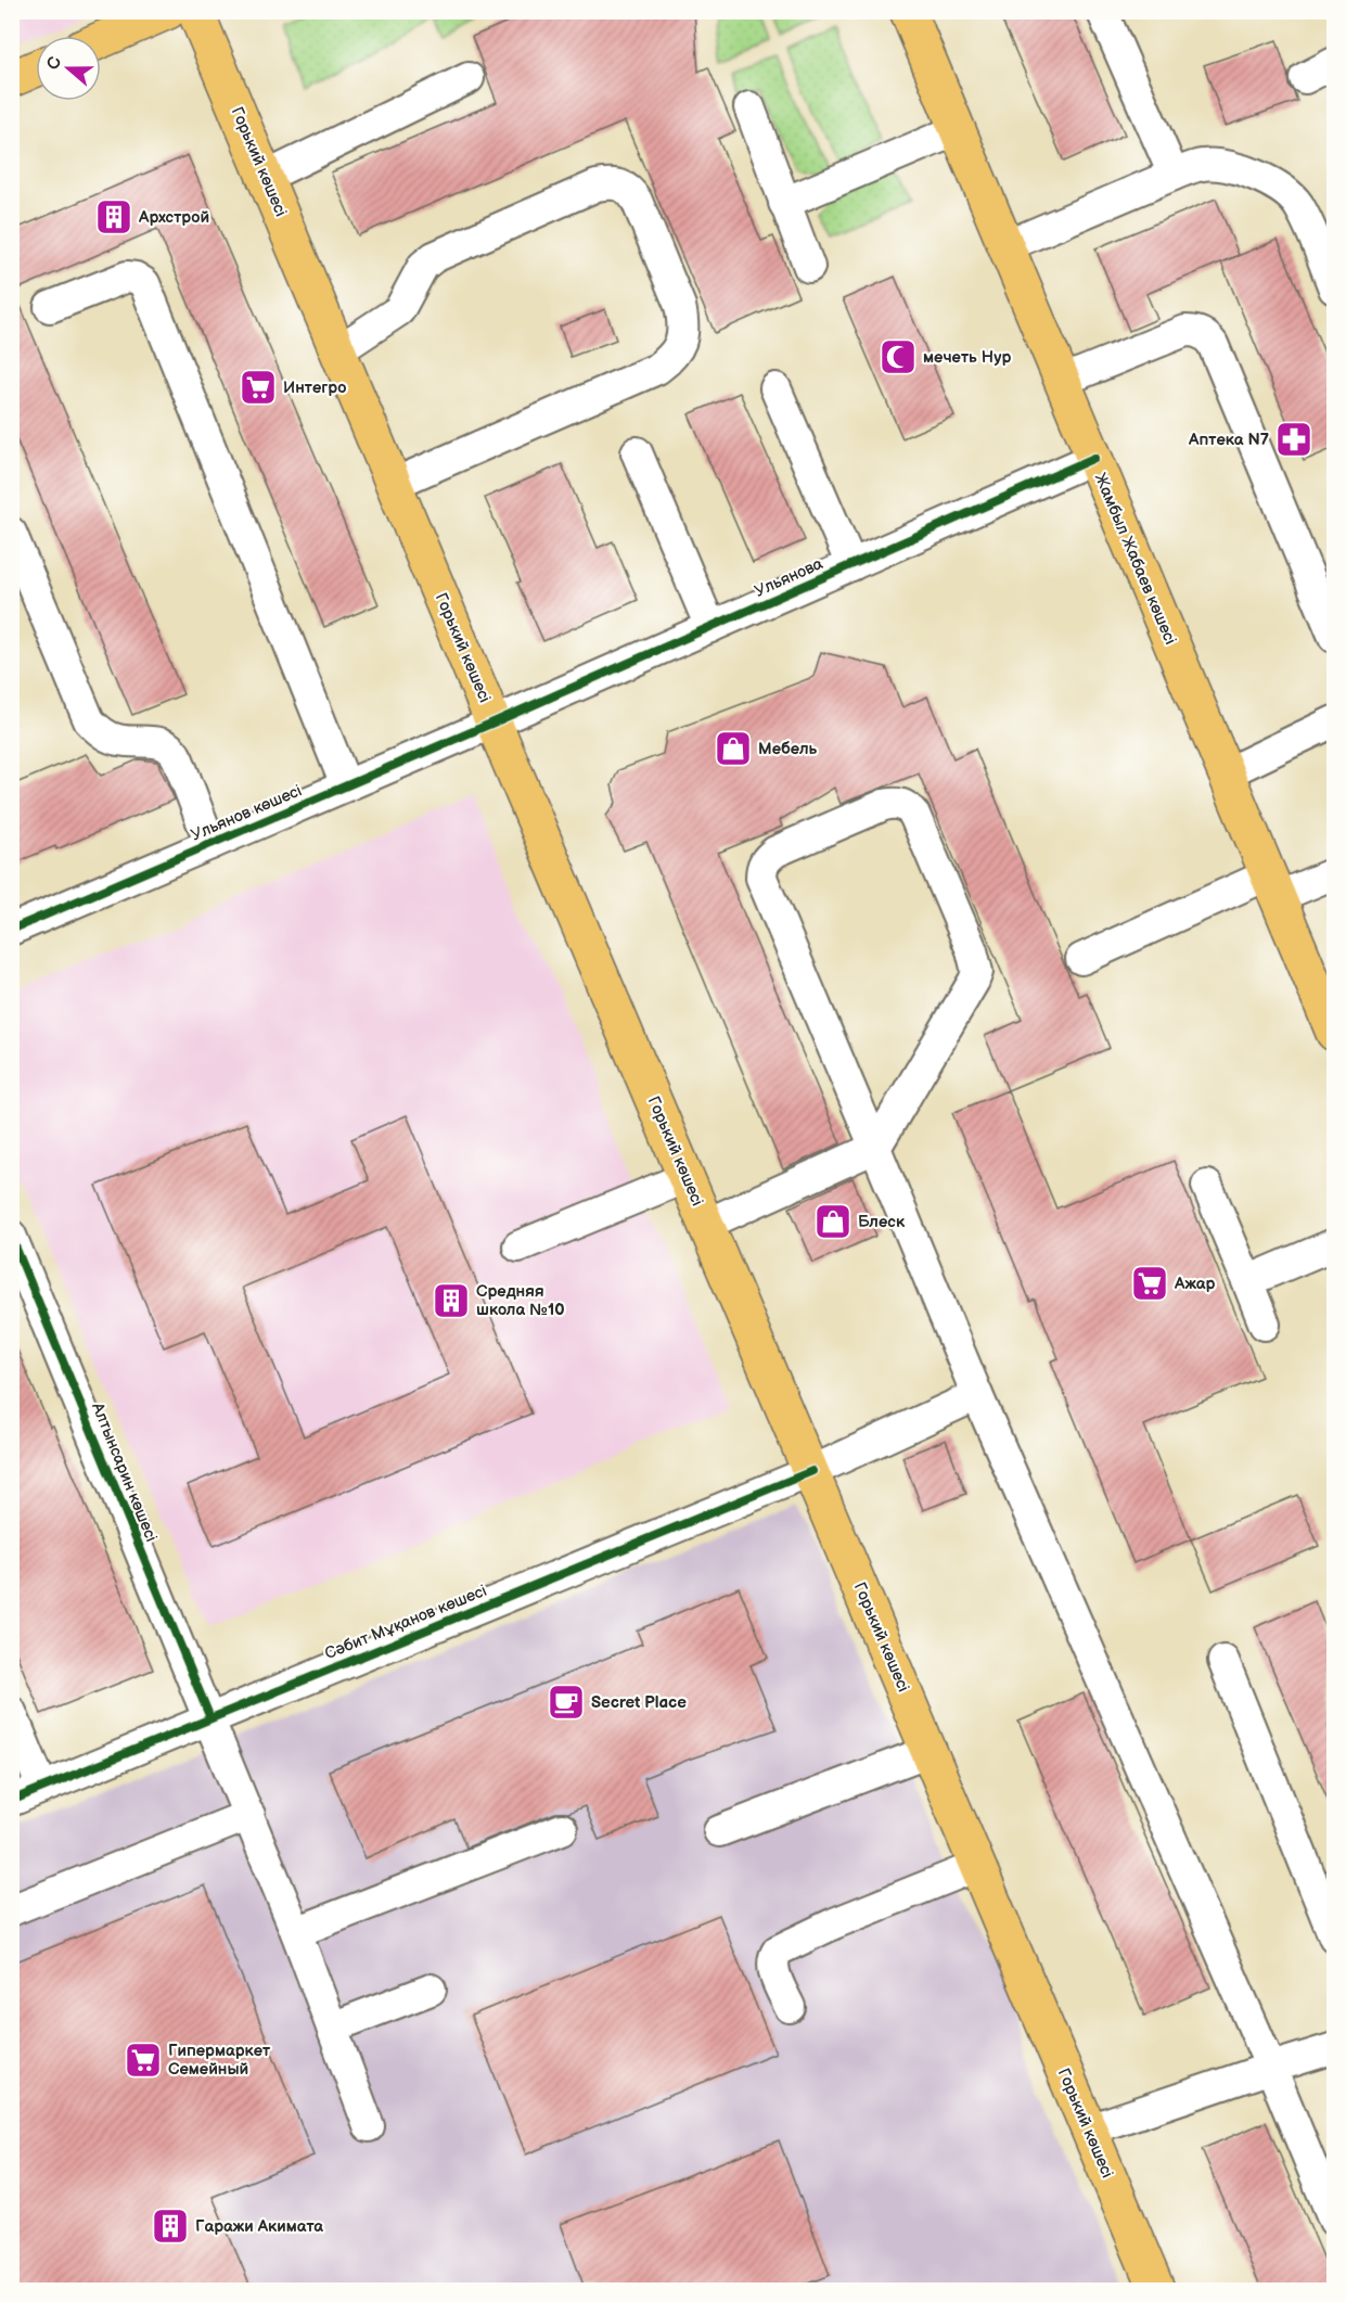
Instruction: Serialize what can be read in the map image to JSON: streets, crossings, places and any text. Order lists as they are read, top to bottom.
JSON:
{
  "streets": {
    "main road": ["Горький көшесі", "Жамбыл Жабаев көшесі"],
    "street": [
      "Ульянова",
      "Ульянов көшесі",
      "Алтынсарин көшесі",
      "Сәбит Мұқанов көшесі"
    ]
  },
  "crossings": [
    ["Горький көшесі", "Ульянова"],
    ["Горький көшесі", "Ульянов көшесі"],
    ["Горький көшесі", "Сәбит Мұқанов көшесі"],
    ["Жамбыл Жабаев көшесі", "Ульянова"],
    ["Ульянова", "Ульянов көшесі"],
    ["Алтынсарин көшесі", "Сәбит Мұқанов көшесі"]
  ],
  "places": {
    "building": ["Архстрой", "Средняя школа №10", "Гаражи Акимата"],
    "mosque": ["мечеть Нур"],
    "supermarket": ["Интегро", "Ажар", "Гипермаркет Семейный"],
    "pharmacy": ["Аптека N7"],
    "shop": ["Мебель", "Блеск"],
    "cafe": ["Secret Place"]
  },
  "north": "left"
}
